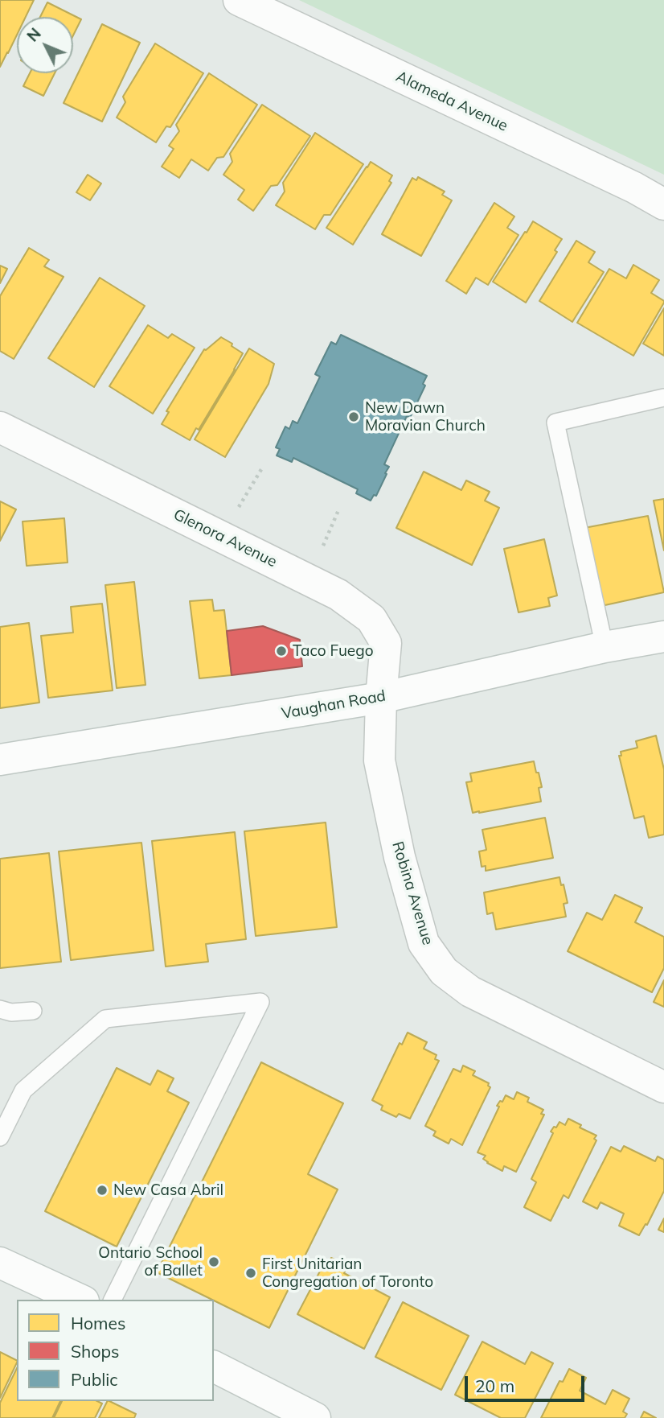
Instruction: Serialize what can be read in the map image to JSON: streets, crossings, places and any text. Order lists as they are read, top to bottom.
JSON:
{
  "streets": {
    "street": [
      "Alameda Avenue",
      "Glenora Avenue",
      "Vaughan Road",
      "Robina Avenue"
    ]
  },
  "crossings": [
    ["Glenora Avenue", "Vaughan Road"],
    ["Glenora Avenue", "Robina Avenue"],
    ["Vaughan Road", "Robina Avenue"]
  ],
  "places": [
    "New Dawn Moravian Church",
    "Taco Fuego",
    "New Casa Abril",
    "Ontario School of Ballet",
    "First Unitarian Congregation of Toronto"
  ],
  "legend": ["Homes", "Shops", "Public"],
  "scale_bar": "20 m",
  "north": "top left"
}
